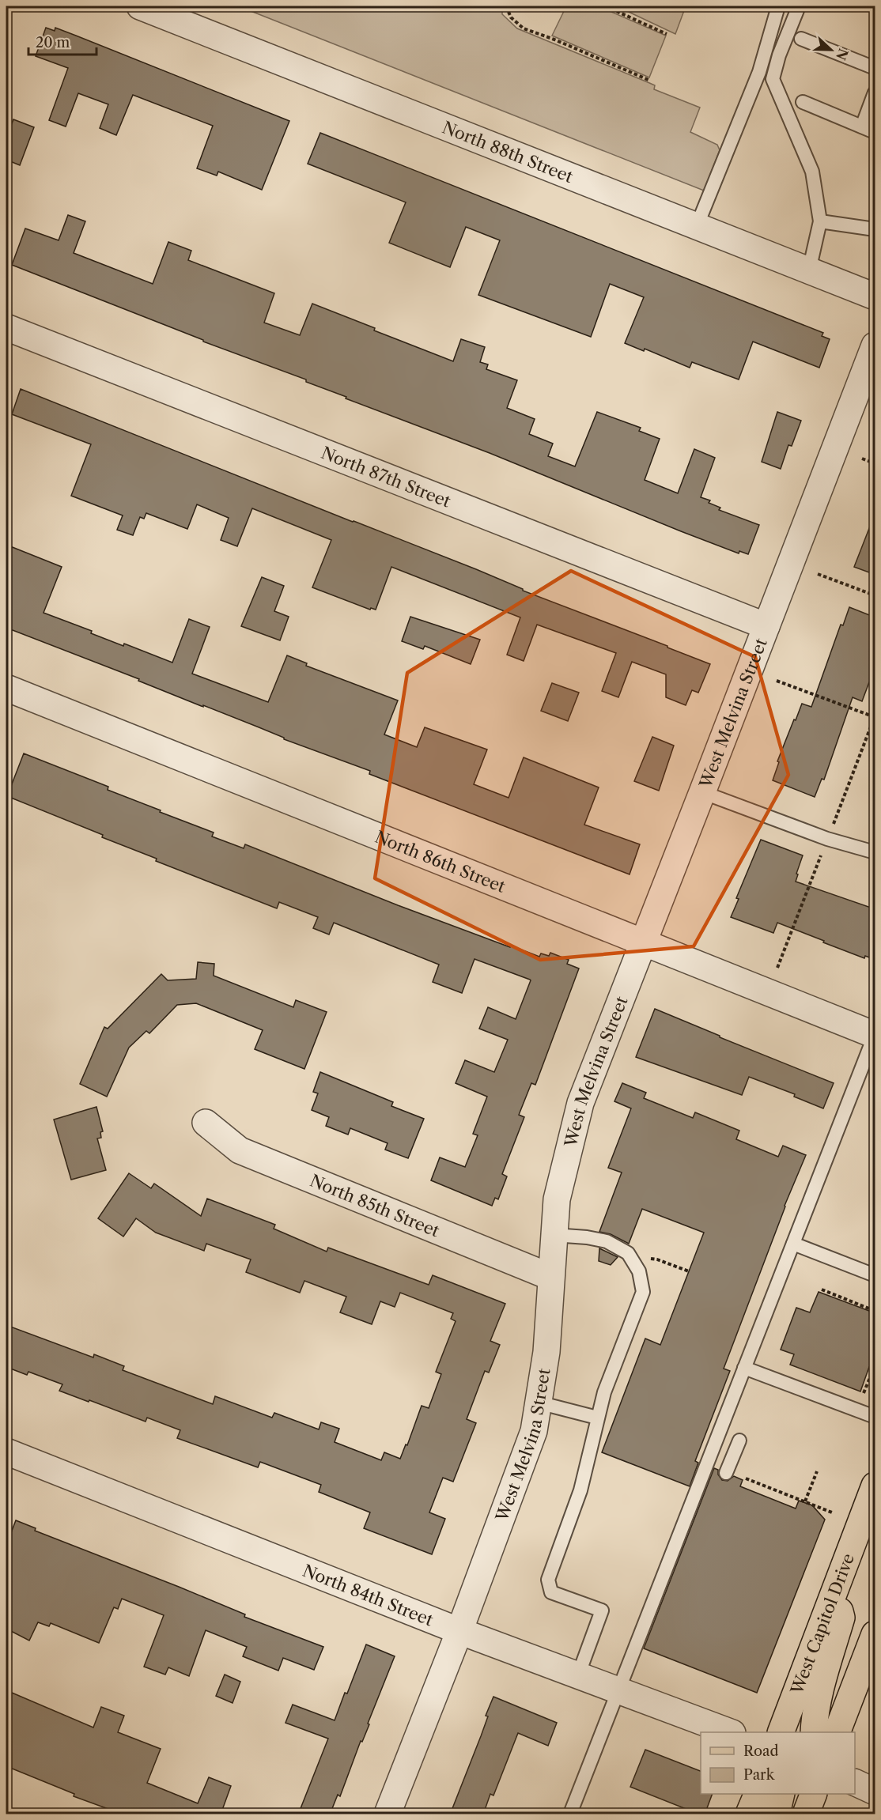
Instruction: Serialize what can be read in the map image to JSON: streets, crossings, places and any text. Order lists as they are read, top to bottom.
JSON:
{
  "streets": {
    "main road": ["West Capitol Drive"],
    "street": [
      "North 88th Street",
      "North 87th Street",
      "West Melvina Street",
      "North 86th Street",
      "North 85th Street",
      "North 84th Street"
    ]
  },
  "crossings": [
    ["North 87th Street", "West Melvina Street"],
    ["West Melvina Street", "North 86th Street"],
    ["West Melvina Street", "North 85th Street"],
    ["West Melvina Street", "North 84th Street"]
  ],
  "legend": ["Road", "Park"],
  "scale_bar": "20 m",
  "north": "right"
}
